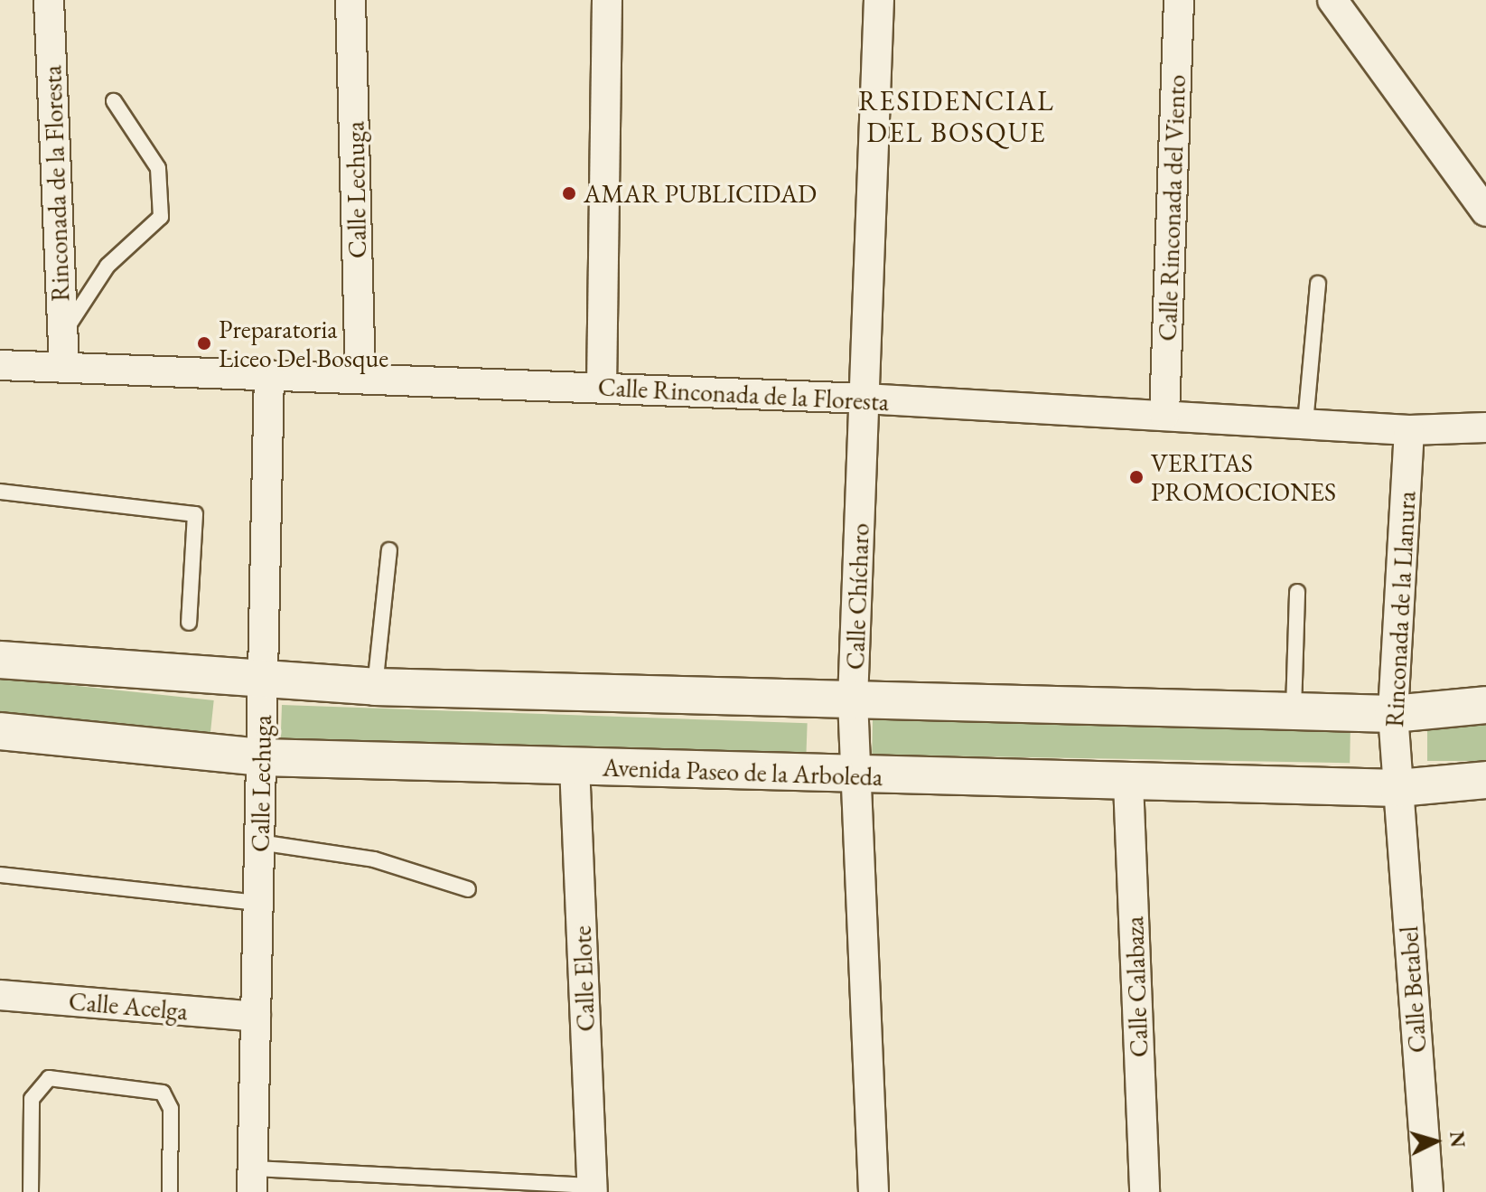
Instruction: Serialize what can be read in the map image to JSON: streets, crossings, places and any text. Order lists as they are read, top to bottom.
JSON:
{
  "streets": {
    "street": [
      "Rinconada de la Floresta",
      "Calle Lechuga",
      "Calle Rinconada del Viento",
      "Calle Rinconada de la Floresta",
      "Calle Chícharo",
      "Rinconada de la Llanura",
      "Avenida Paseo de la Arboleda",
      "Calle Elote",
      "Calle Calabaza",
      "Calle Betabel",
      "Calle Acelga"
    ]
  },
  "crossings": [
    ["Rinconada de la Floresta", "Calle Rinconada de la Floresta"],
    ["Calle Lechuga", "Calle Rinconada de la Floresta"],
    ["Calle Lechuga", "Avenida Paseo de la Arboleda"],
    ["Calle Lechuga", "Calle Acelga"],
    ["Calle Rinconada del Viento", "Calle Rinconada de la Floresta"],
    ["Calle Rinconada de la Floresta", "Calle Chícharo"],
    ["Calle Rinconada de la Floresta", "Rinconada de la Llanura"],
    ["Calle Chícharo", "Avenida Paseo de la Arboleda"],
    ["Rinconada de la Llanura", "Avenida Paseo de la Arboleda"],
    ["Rinconada de la Llanura", "Calle Betabel"],
    ["Avenida Paseo de la Arboleda", "Calle Elote"],
    ["Avenida Paseo de la Arboleda", "Calle Calabaza"],
    ["Avenida Paseo de la Arboleda", "Calle Betabel"]
  ],
  "districts": ["RESIDENCIAL DEL BOSQUE"],
  "places": ["AMAR PUBLICIDAD", "Preparatoria Liceo Del Bosque", "VERITAS PROMOCIONES"],
  "north": "right"
}
